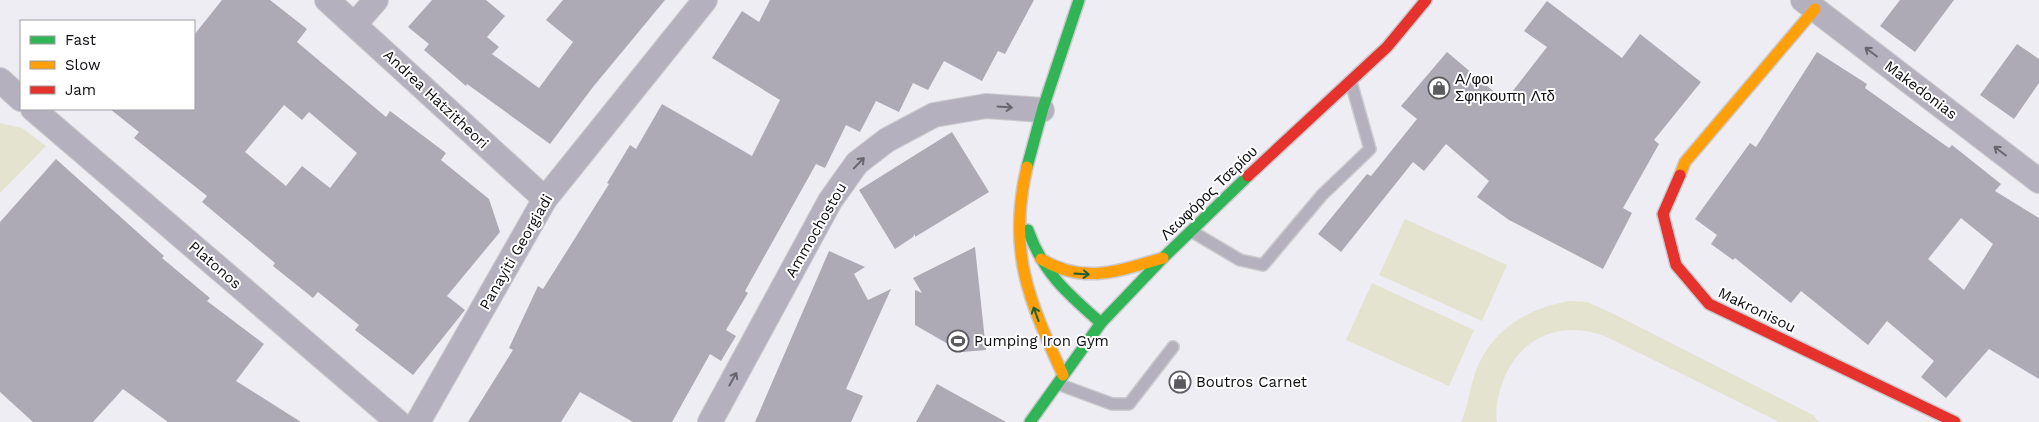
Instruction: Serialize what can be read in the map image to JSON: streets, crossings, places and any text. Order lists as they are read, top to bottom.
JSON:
{
  "streets": {
    "street": [
      "Makedonias",
      "Andrea Hatzitheori",
      "Λεωφόρος Τσερίου",
      "Ammochostou",
      "Panayiti Georgiadi",
      "Platonos",
      "Makronisou"
    ]
  },
  "crossings": [
    ["Makedonias", "Makronisou"],
    ["Andrea Hatzitheori", "Panayiti Georgiadi"]
  ],
  "one_way": ["Makedonias", "Ammochostou"],
  "places": {
    "shop": ["Α/φοι Σφηκουπη Λτδ", "Boutros Carnet"],
    "sports": ["Pumping Iron Gym"]
  },
  "legend": ["Fast", "Slow", "Jam"]
}
